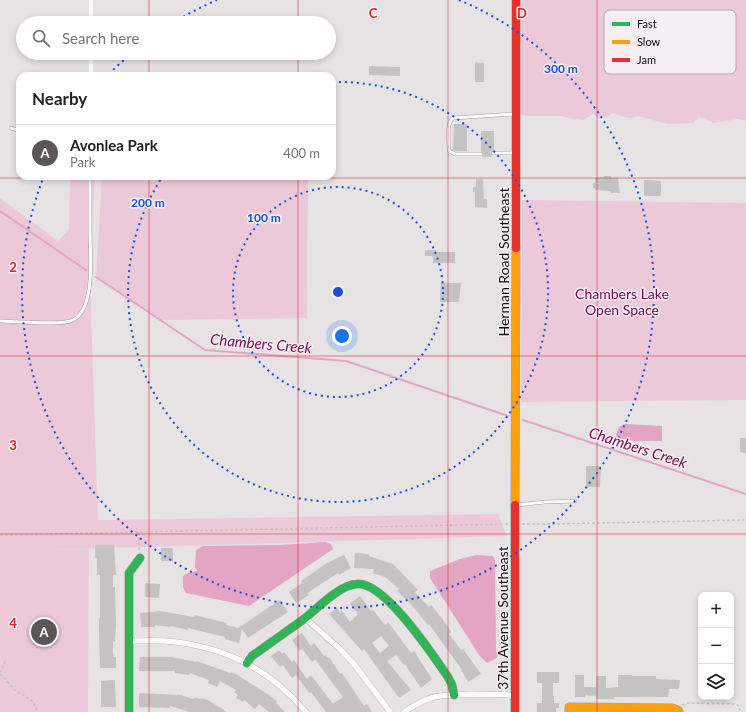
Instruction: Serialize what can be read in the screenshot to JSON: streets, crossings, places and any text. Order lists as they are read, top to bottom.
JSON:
{
  "streets": {
    "street": ["Herman Road Southeast", "37th Avenue Southeast"]
  },
  "crossings": [
    ["Herman Road Southeast", "37th Avenue Southeast"]
  ],
  "water": ["Chambers Creek"],
  "parks": ["Chambers Lake Open Space"],
  "legend": ["Fast", "Slow", "Jam"],
  "page": {
    "search": "Search here",
    "heading": "Nearby",
    "list": [
      {
        "mark": "A",
        "name": "Avonlea Park",
        "note": "Park",
        "value": "400 m"
      }
    ],
    "map_buttons": ["+", "−"],
    "pins": "A"
  },
  "grid": {
    "columns": ["C", "D"],
    "rows": ["2", "3", "4"]
  },
  "rings": ["300 m", "200 m", "100 m"]
}
